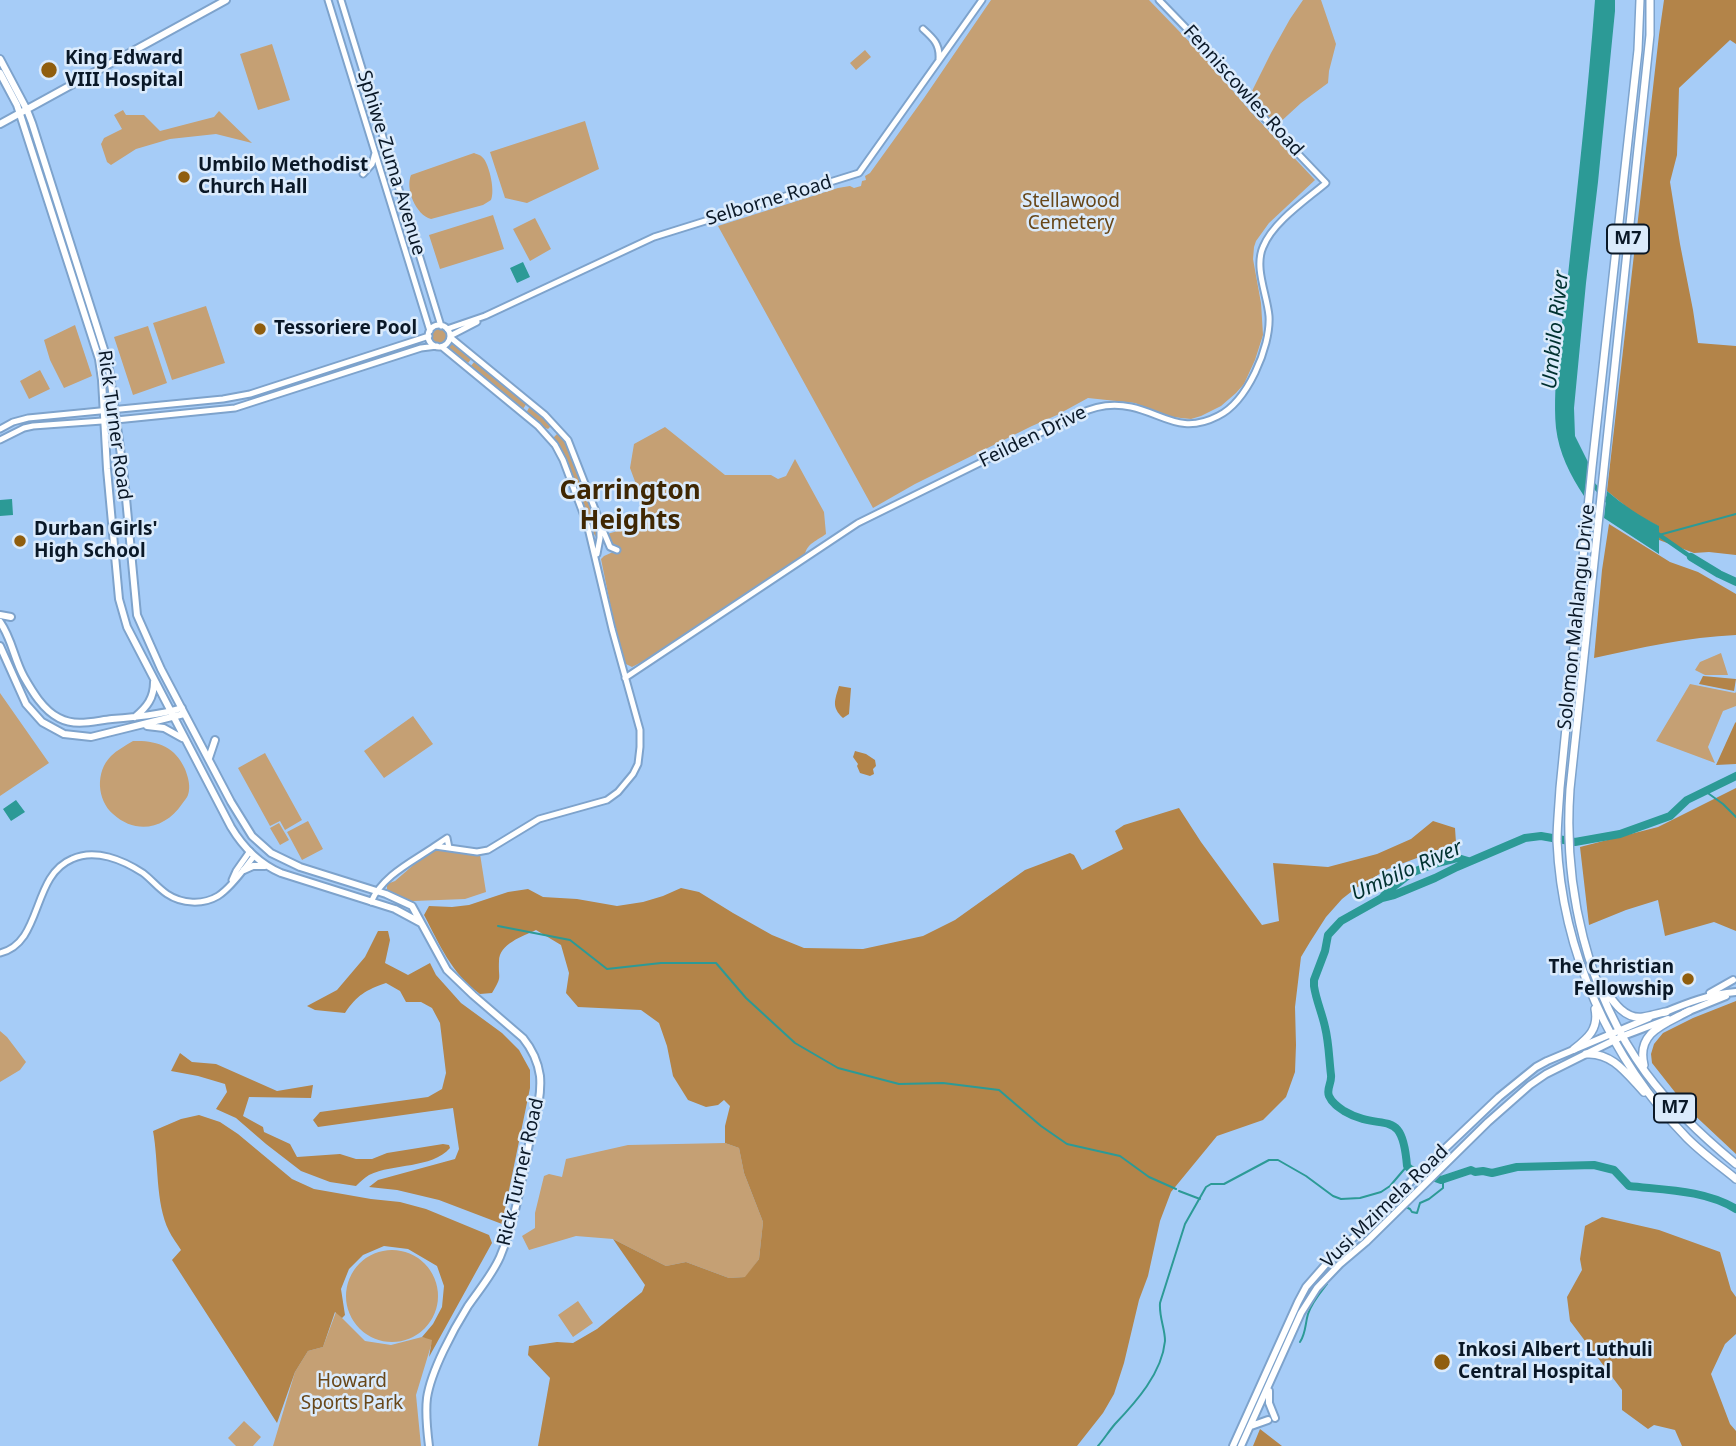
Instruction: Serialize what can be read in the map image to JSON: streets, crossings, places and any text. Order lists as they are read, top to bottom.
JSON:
{
  "streets": {
    "highway": ["M7", "Solomon Mahlangu Drive"],
    "main road": ["Rick Turner Road", "Vusi Mzimela Road"],
    "street": [
      "Fenniscowles Road",
      "Sphiwe Zuma Avenue",
      "Selborne Road",
      "Feilden Drive"
    ]
  },
  "crossings": [
    ["Fenniscowles Road", "Feilden Drive"],
    ["Sphiwe Zuma Avenue", "Selborne Road"],
    ["Solomon Mahlangu Drive", "Vusi Mzimela Road"]
  ],
  "districts": ["Carrington Heights"],
  "water": ["Umbilo River"],
  "parks": ["Stellawood Cemetery", "Howard Sports Park"],
  "places": [
    "King Edward VIII Hospital",
    "Umbilo Methodist Church Hall",
    "Tessoriere Pool",
    "Durban Girls' High School",
    "The Christian Fellowship",
    "Inkosi Albert Luthuli Central Hospital"
  ]
}
